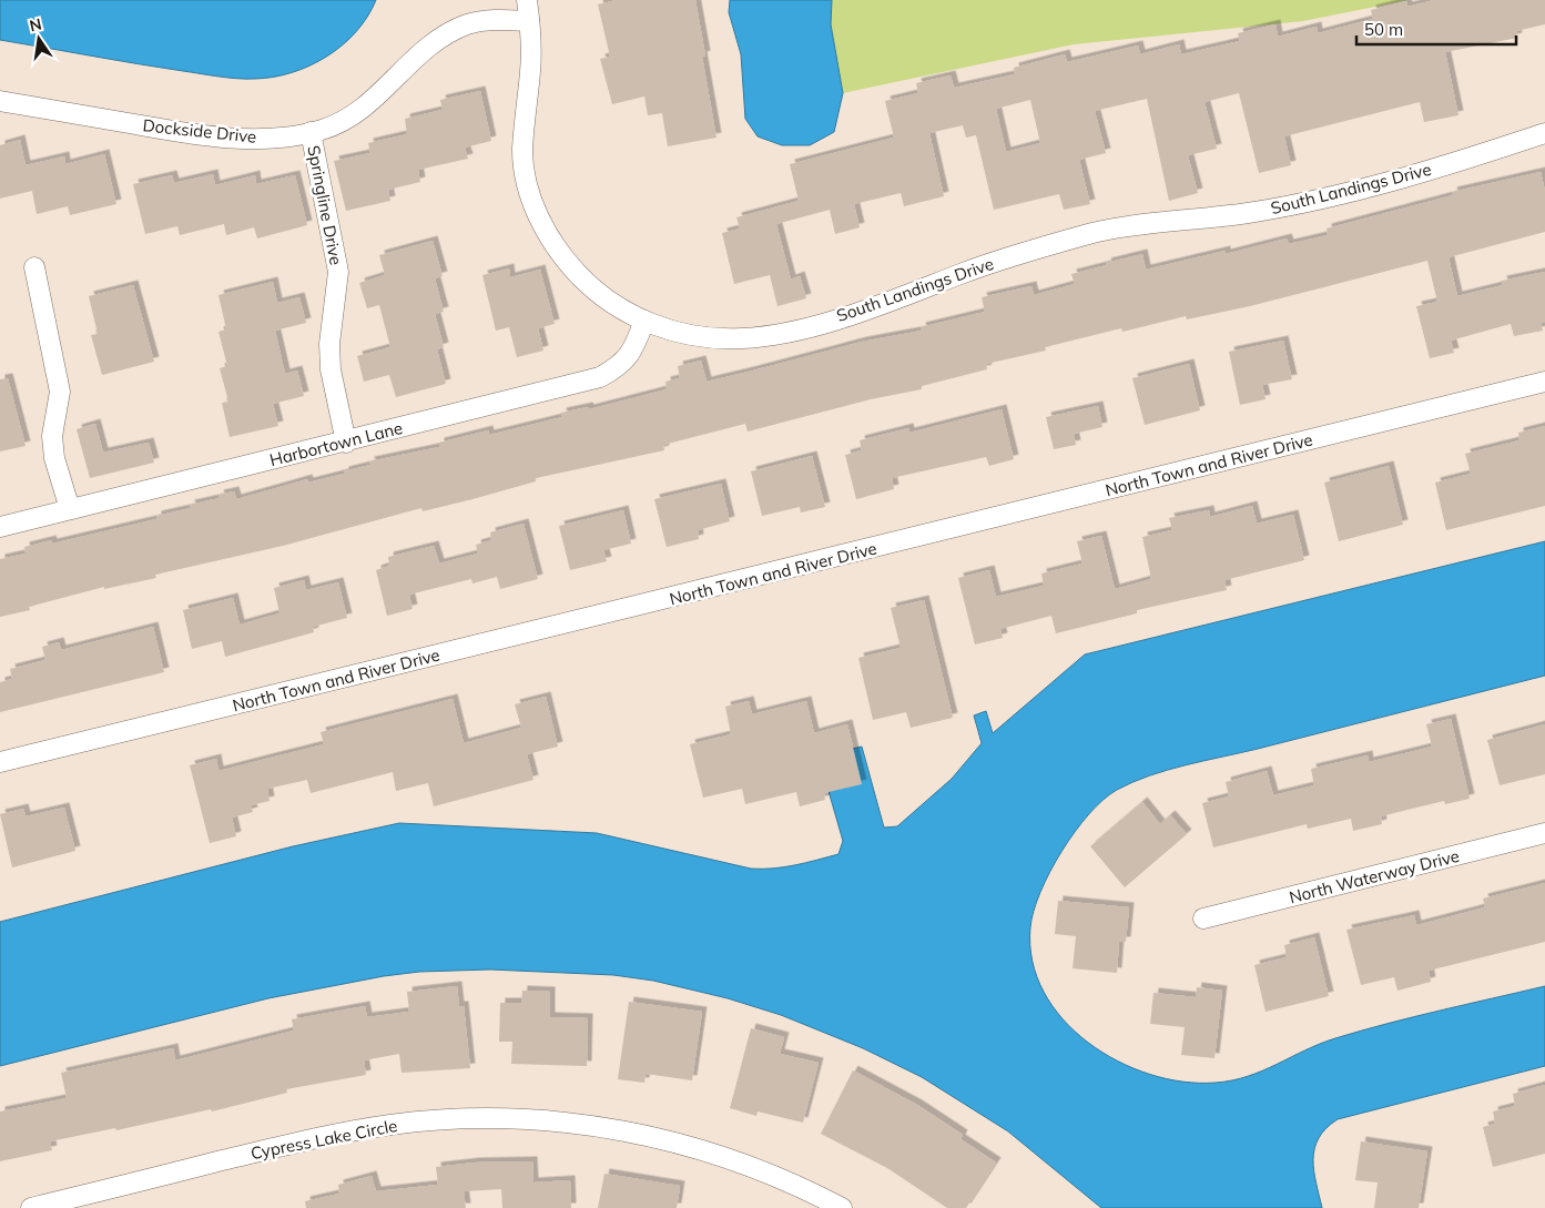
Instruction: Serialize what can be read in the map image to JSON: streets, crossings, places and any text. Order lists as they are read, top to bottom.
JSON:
{
  "streets": {
    "street": [
      "Dockside Drive",
      "South Landings Drive",
      "Springline Drive",
      "Harbortown Lane",
      "North Town and River Drive",
      "North Waterway Drive",
      "Cypress Lake Circle"
    ]
  },
  "crossings": [
    ["Dockside Drive", "South Landings Drive"],
    ["Dockside Drive", "Springline Drive"],
    ["South Landings Drive", "Harbortown Lane"],
    ["Springline Drive", "Harbortown Lane"]
  ],
  "scale_bar": "50 m",
  "north": "top"
}
